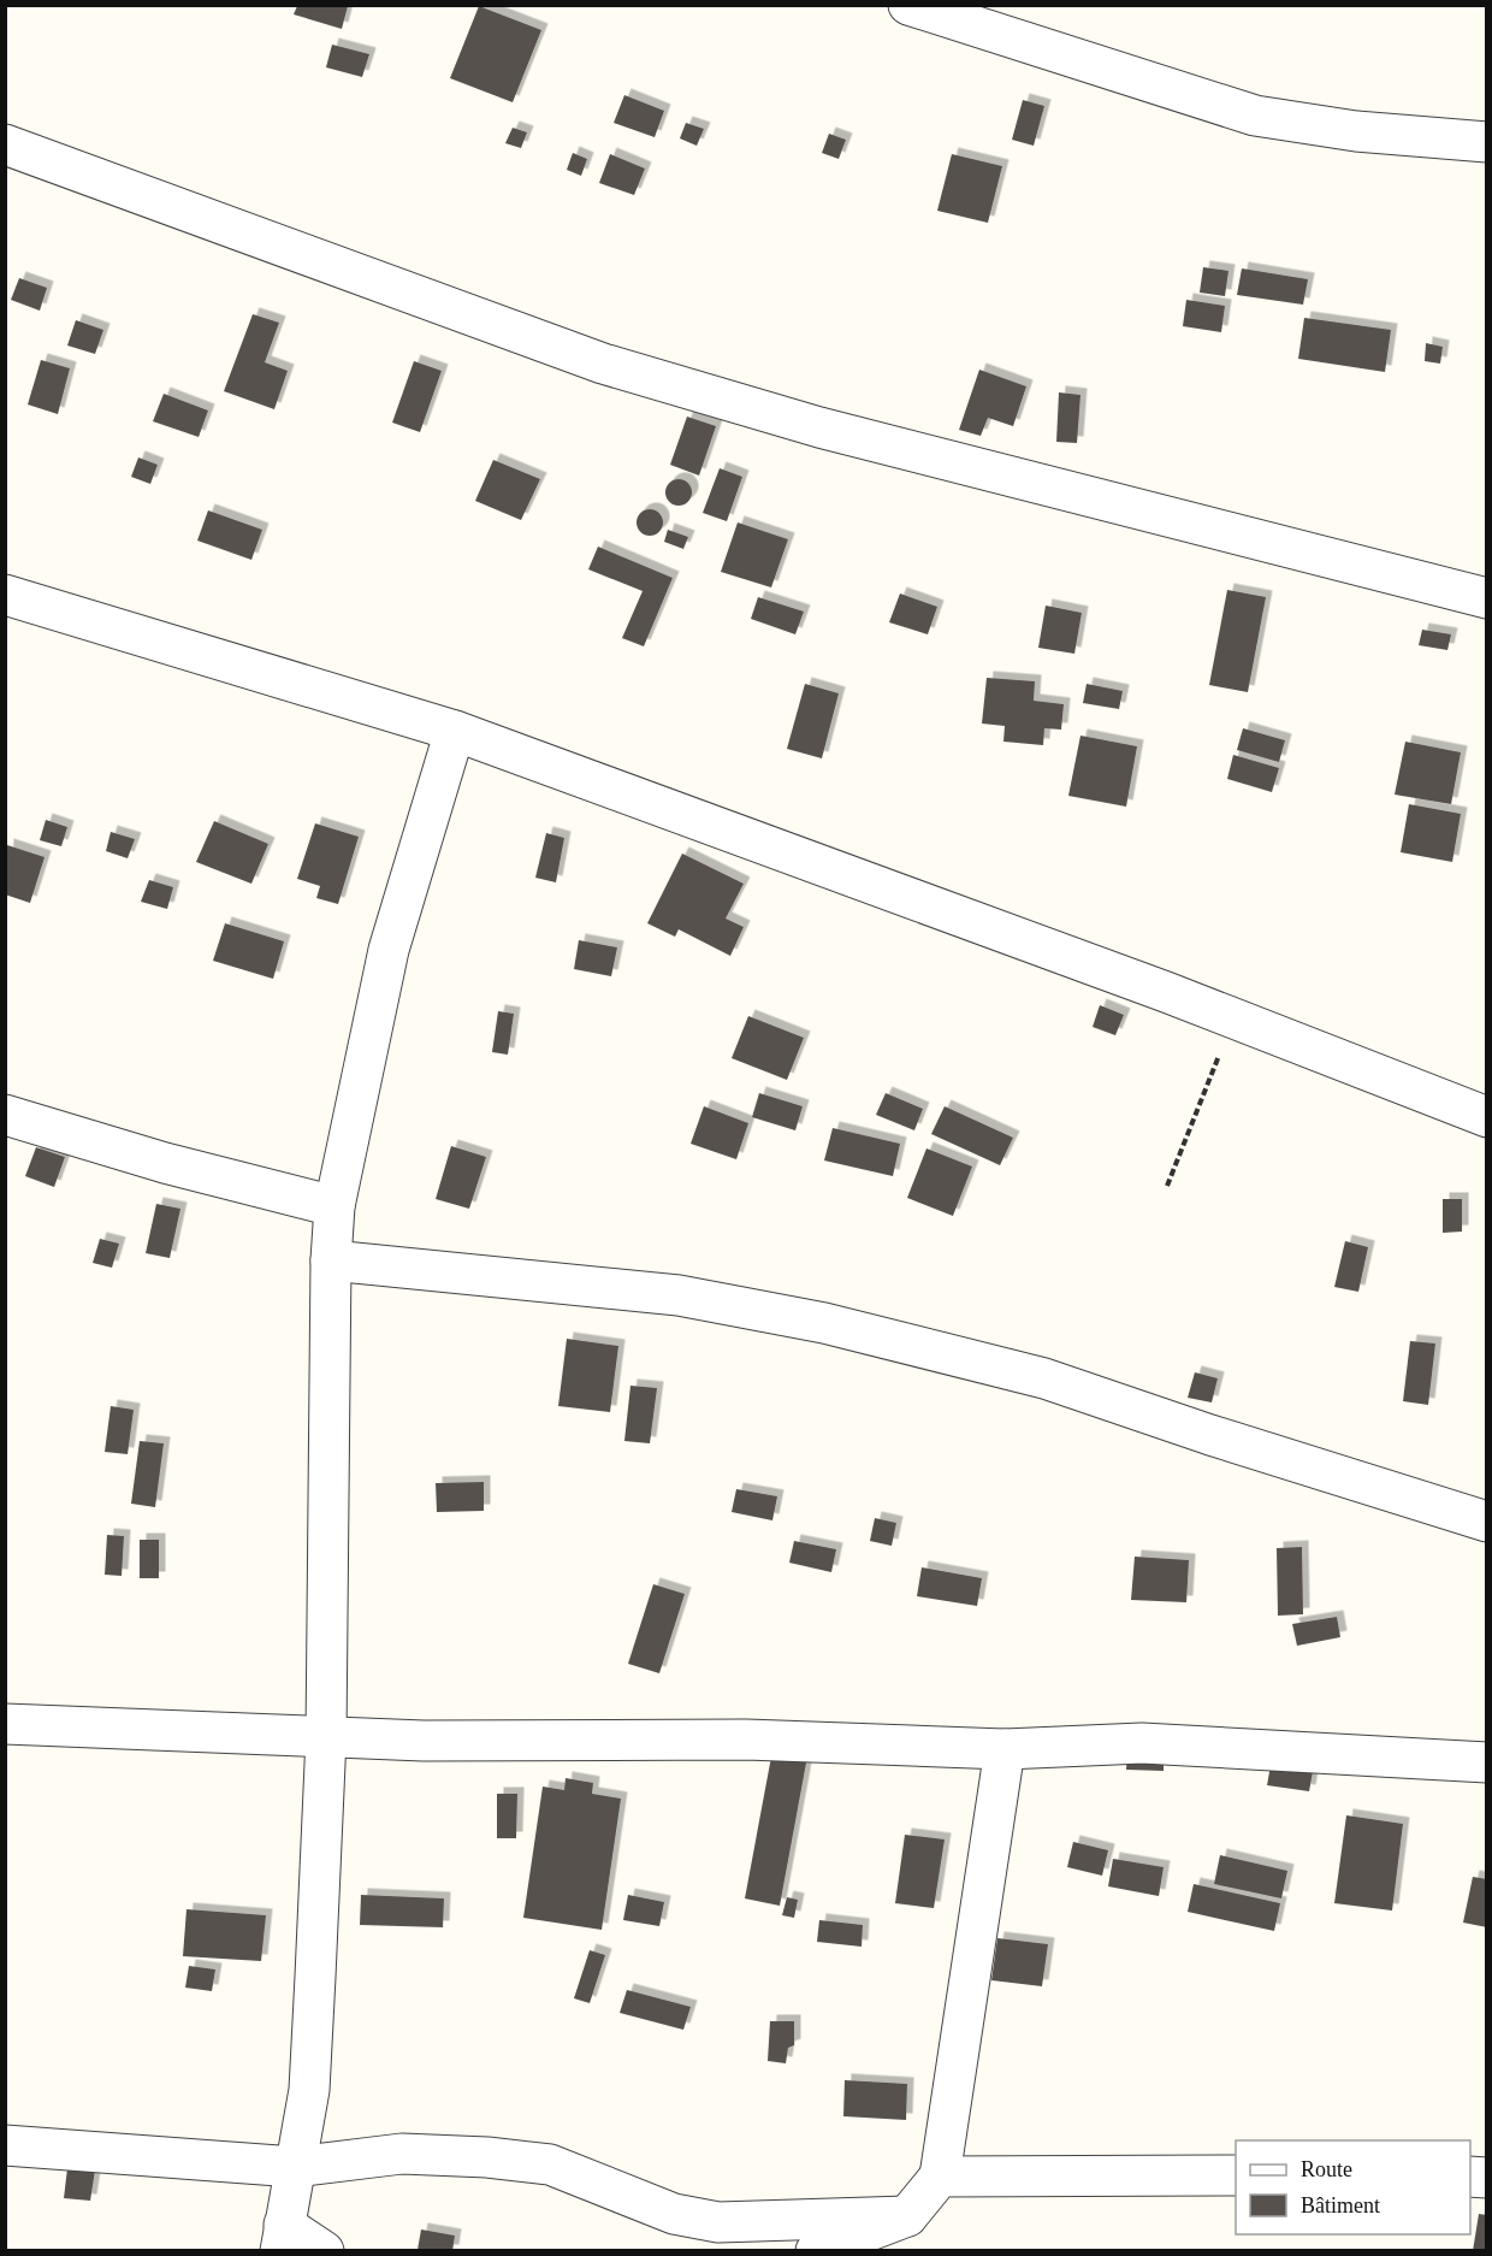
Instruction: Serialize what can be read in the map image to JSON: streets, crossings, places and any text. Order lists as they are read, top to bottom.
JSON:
{
  "legend": ["Route", "Bâtiment"]
}
